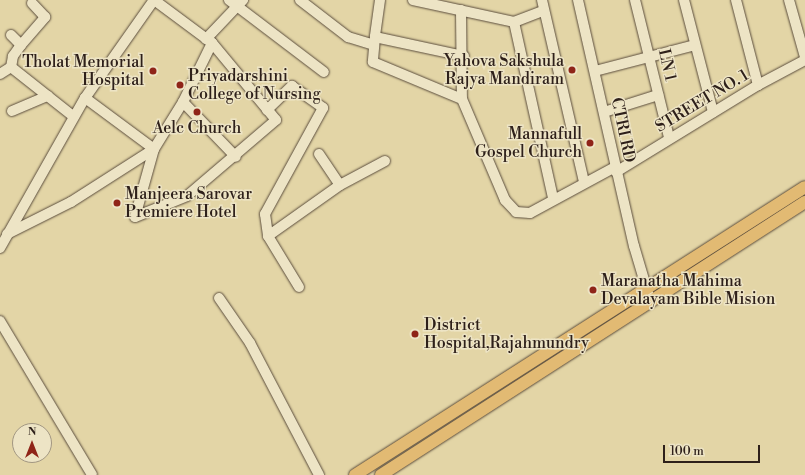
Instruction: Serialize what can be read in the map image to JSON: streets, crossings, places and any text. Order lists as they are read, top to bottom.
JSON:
{
  "streets": {
    "street": ["LN 1", "STREET NO. 1", "CTRI RD"]
  },
  "crossings": [
    ["LN 1", "STREET NO. 1"],
    ["STREET NO. 1", "CTRI RD"]
  ],
  "places": [
    "Yahova Sakshula Rajya Mandiram",
    "Tholat Memorial Hospital",
    "Priyadarshini College of Nursing",
    "Aelc Church",
    "Mannafull Gospel Church",
    "Manjeera Sarovar Premiere Hotel",
    "Maranatha Mahima Devalayam Bible Mision",
    "District Hospital,Rajahmundry"
  ],
  "scale_bar": "100 m",
  "north": "top"
}
